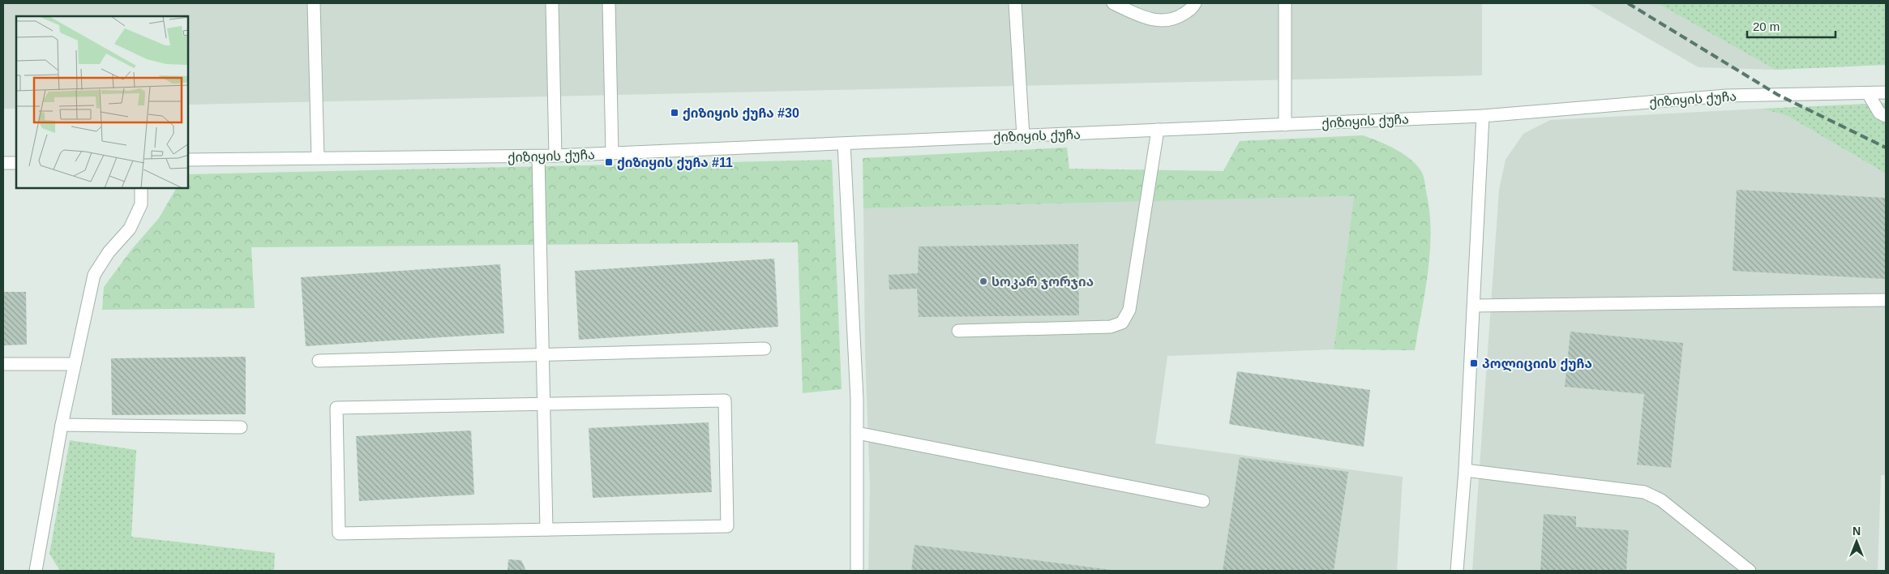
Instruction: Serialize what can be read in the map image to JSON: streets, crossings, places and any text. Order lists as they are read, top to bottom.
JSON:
{
  "streets": {
    "street": ["ქიზიყის ქუჩა"]
  },
  "places": {
    "transit": ["ქიზიყის ქუჩა #30", "ქიზიყის ქუჩა #11", "პოლიციის ქუჩა"],
    "other": ["სოკარ ჯორჯია"]
  },
  "scale_bar": "20 m",
  "north": "top"
}
